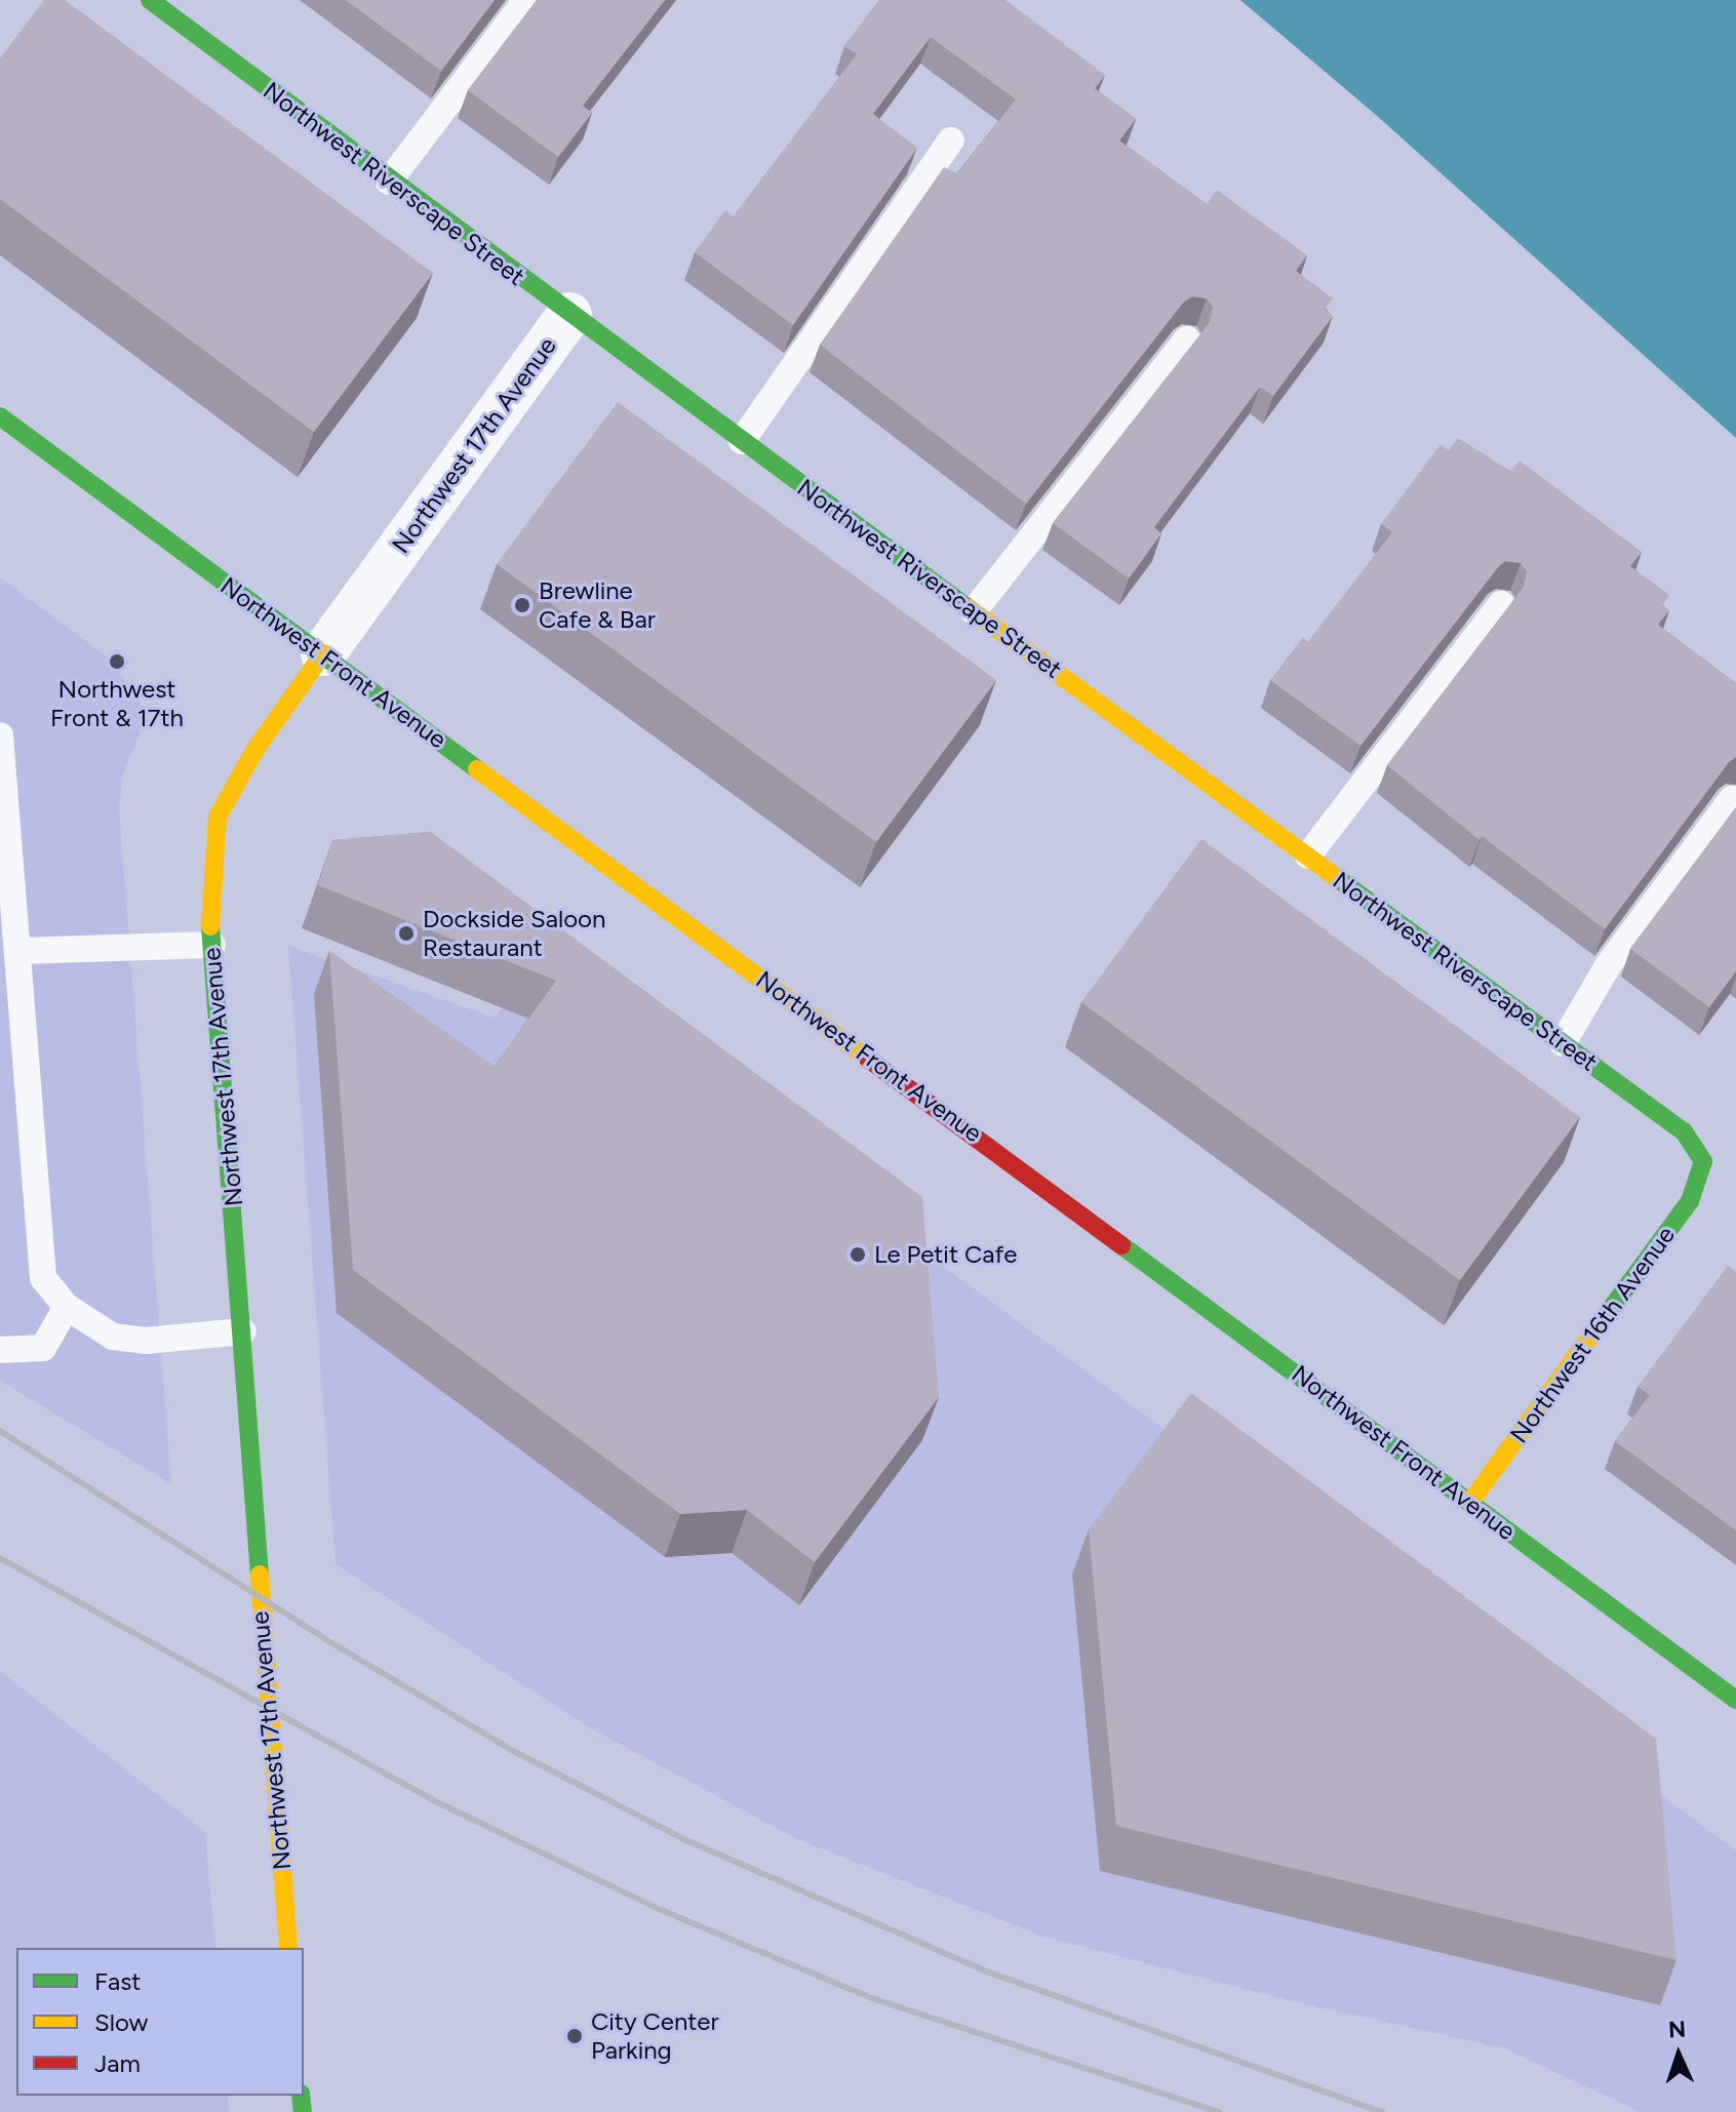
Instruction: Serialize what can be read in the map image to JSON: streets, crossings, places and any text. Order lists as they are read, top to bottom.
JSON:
{
  "streets": {
    "street": [
      "Northwest Riverscape Street",
      "Northwest 17th Avenue",
      "Northwest Front Avenue",
      "Northwest 16th Avenue"
    ]
  },
  "crossings": [
    ["Northwest Riverscape Street", "Northwest 17th Avenue"],
    ["Northwest Riverscape Street", "Northwest 16th Avenue"],
    ["Northwest 17th Avenue", "Northwest Front Avenue"],
    ["Northwest Front Avenue", "Northwest 16th Avenue"]
  ],
  "places": [
    "Brewline Cafe & Bar",
    "Northwest Front & 17th",
    "Dockside Saloon Restaurant",
    "Le Petit Cafe",
    "City Center Parking"
  ],
  "legend": ["Fast", "Slow", "Jam"],
  "north": "top"
}
